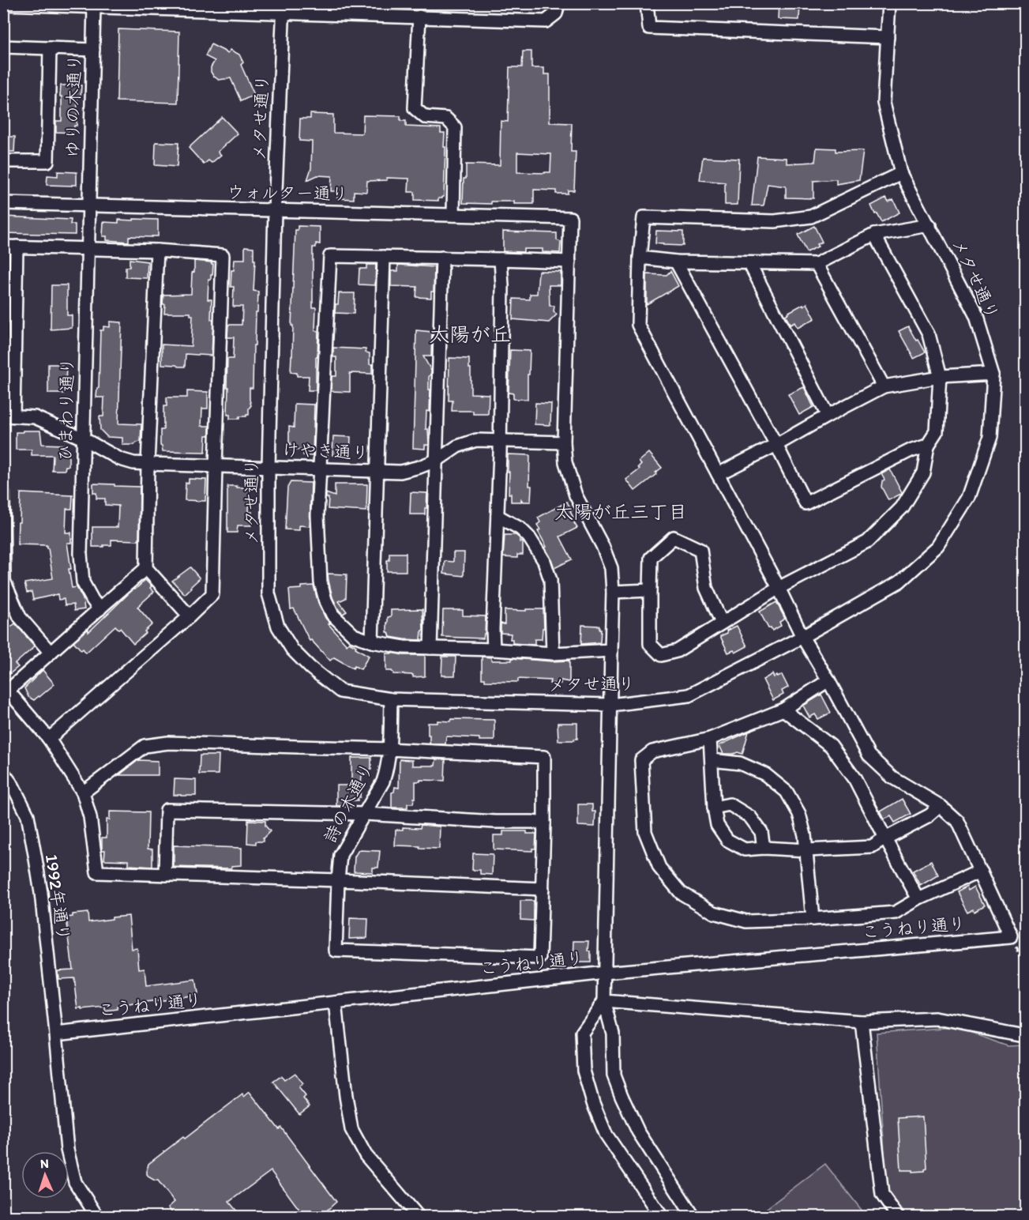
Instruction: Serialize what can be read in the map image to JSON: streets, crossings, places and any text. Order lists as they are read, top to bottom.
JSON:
{
  "streets": {
    "street": [
      "ゆりの木通り",
      "メタせ通り",
      "ウォルター通り",
      "ひまわり通り",
      "けやき通り",
      "詩の木通り",
      "1992年通り",
      "こうねり通り"
    ]
  },
  "crossings": [
    ["ゆりの木通り", "ウォルター通り"],
    ["ゆりの木通り", "ひまわり通り"],
    ["メタせ通り", "ウォルター通り"],
    ["メタせ通り", "けやき通り"],
    ["メタせ通り", "詩の木通り"],
    ["ウォルター通り", "ひまわり通り"],
    ["ひまわり通り", "けやき通り"],
    ["1992年通り", "こうねり通り"]
  ],
  "districts": ["太陽が丘", "太陽が丘三丁目"],
  "north": "top"
}
